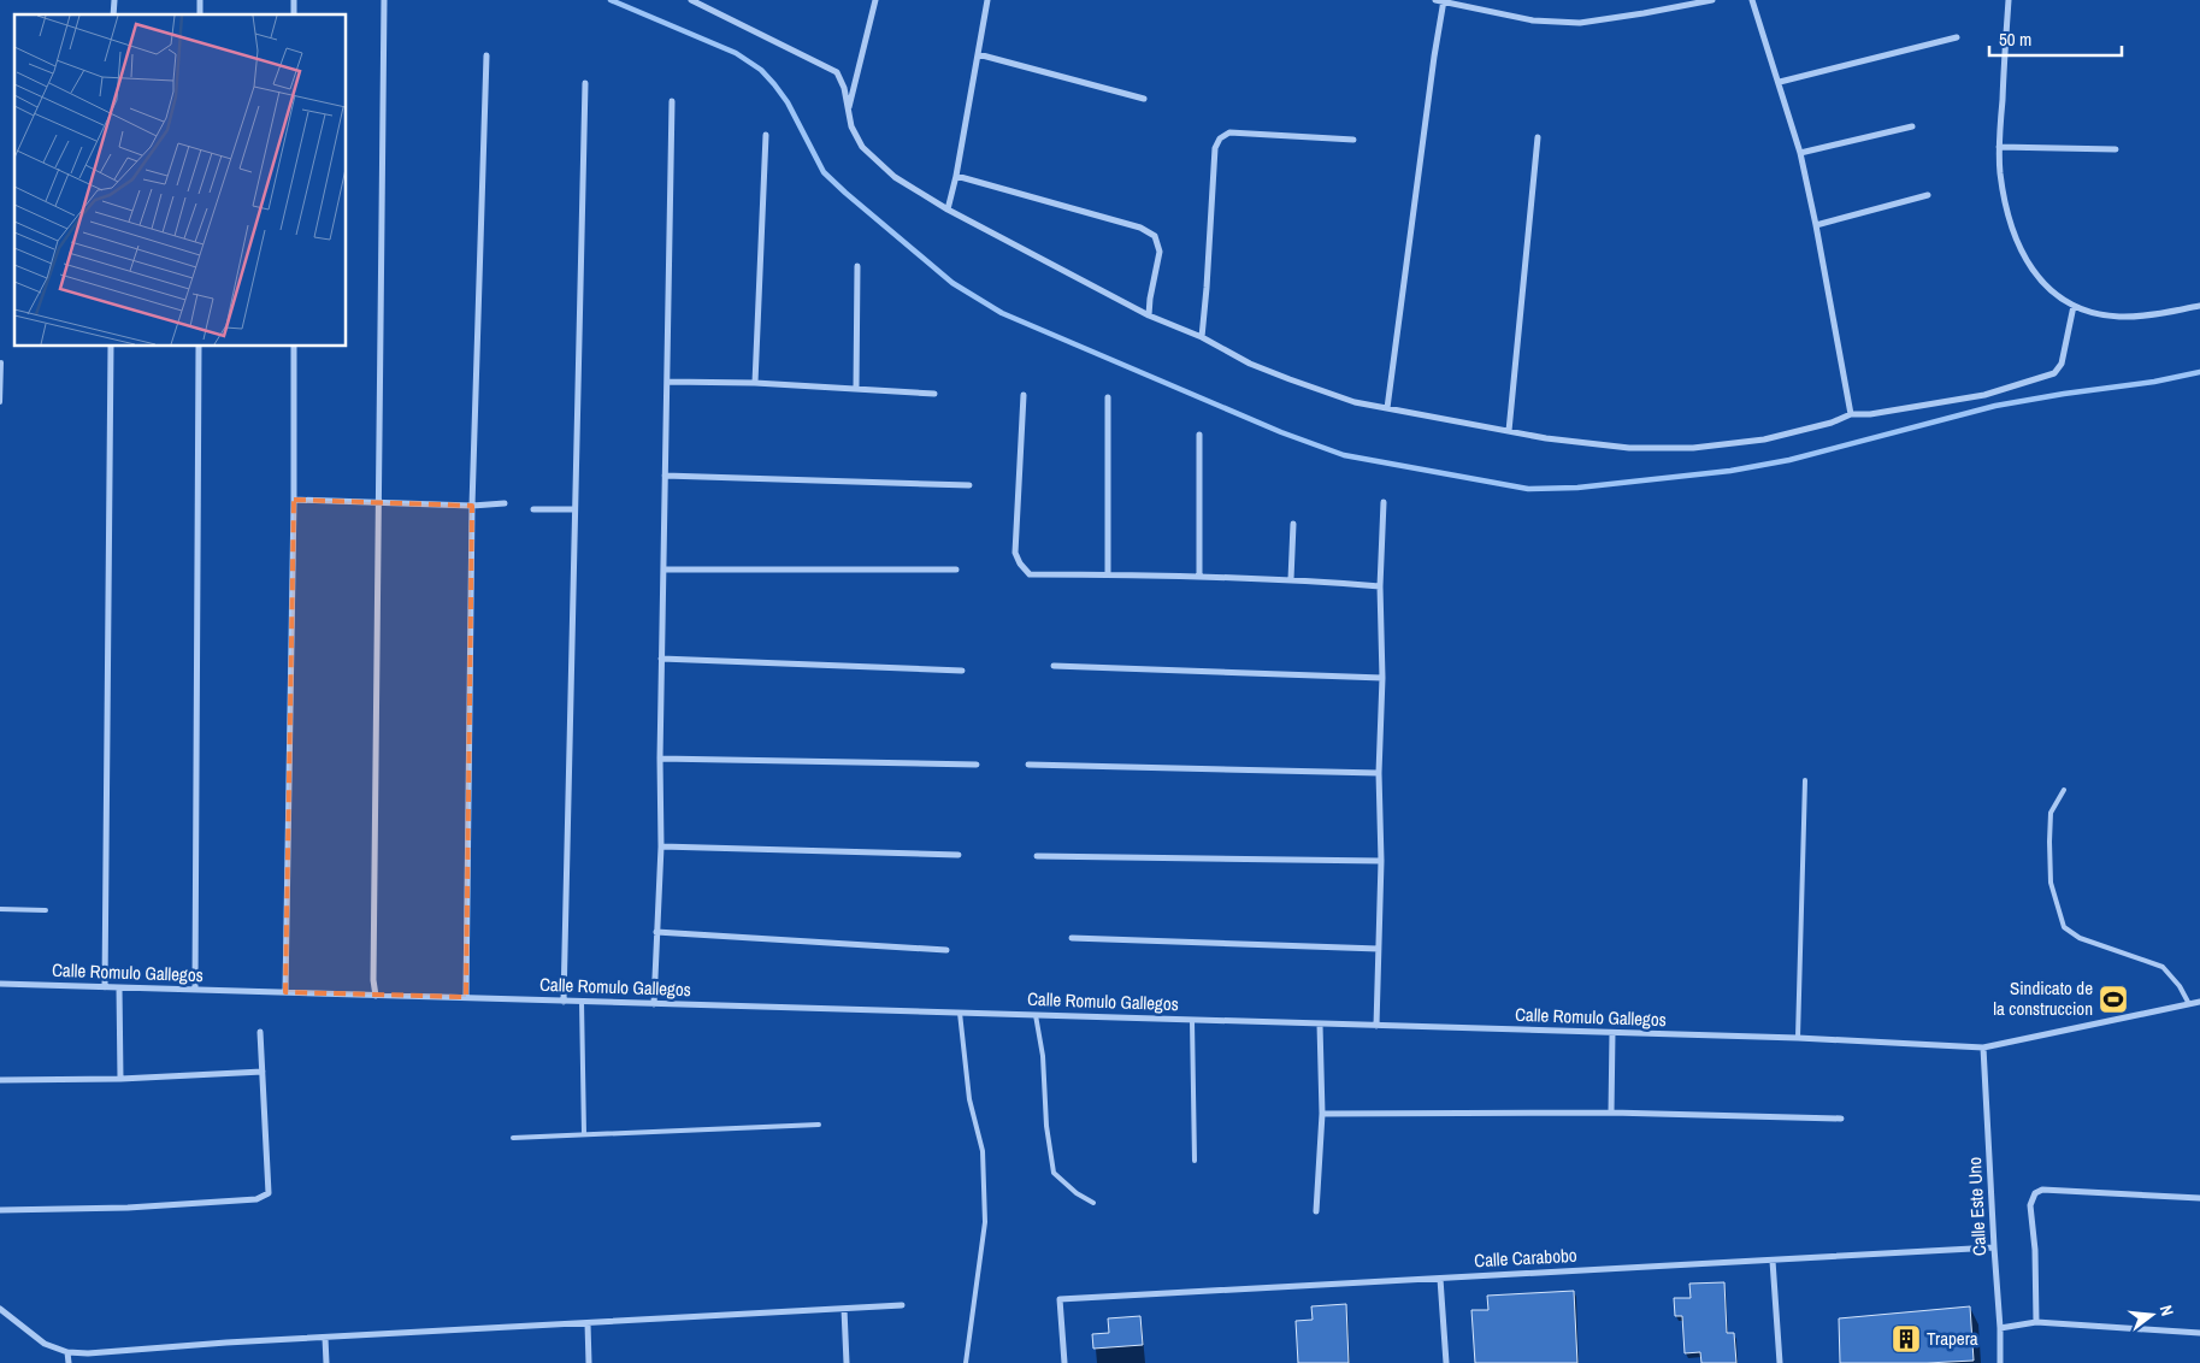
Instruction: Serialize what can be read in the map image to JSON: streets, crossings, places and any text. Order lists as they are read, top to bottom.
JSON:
{
  "streets": {
    "street": ["Calle Romulo Gallegos", "Calle Este Uno", "Calle Carabobo"]
  },
  "crossings": [
    ["Calle Romulo Gallegos", "Calle Este Uno"],
    ["Calle Este Uno", "Calle Carabobo"]
  ],
  "places": {
    "sports": ["Sindicato de la construccion"],
    "building": ["Trapera"]
  },
  "scale_bar": "50 m",
  "north": "right"
}
